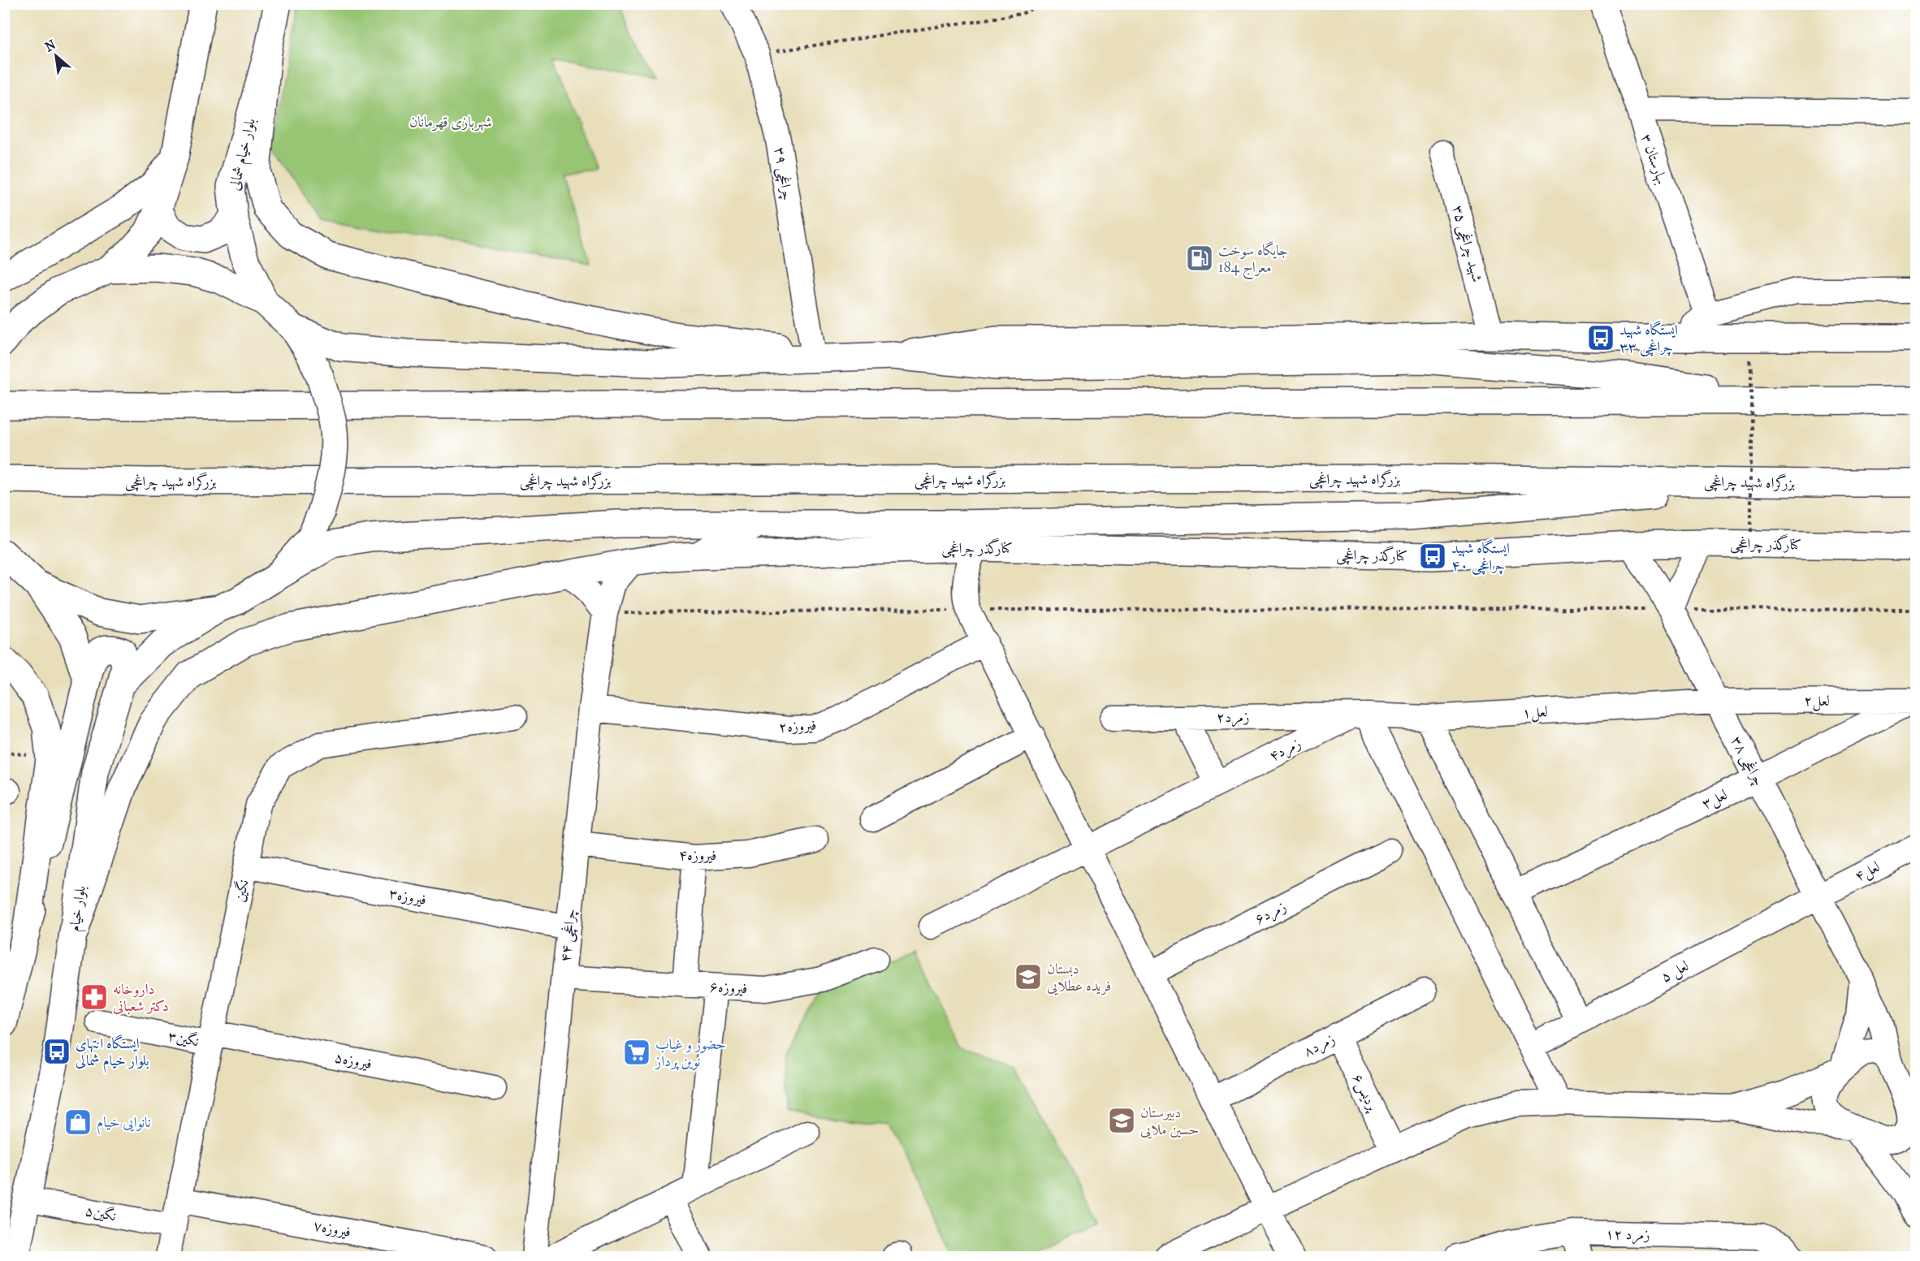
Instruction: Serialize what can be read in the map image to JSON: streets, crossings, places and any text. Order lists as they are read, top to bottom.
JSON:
{
  "streets": {
    "main road": [
      "بلوار خیام شمالی",
      "بزرگراه شهید چراغچی",
      "کنارگذر چراغچی",
      "بلوار خیام"
    ],
    "street": [
      "بهارستان ۳",
      "چراغچی ۳۹",
      "شهید چراغچی ٣۵",
      "لعل۲",
      "لعل۱",
      "زمرد۲",
      "فیروزه۲",
      "زمرد۴",
      "چراغچی ۳۸",
      "لعل۳",
      "فیروزه۴",
      "لعل۴",
      "نگین",
      "فیروزه۳",
      "زمرد۶",
      "چراغچی ۴۴",
      "لعل ۵",
      "فیروزه۶",
      "نگین۳",
      "زمرد۸",
      "فیروزه۵",
      "پردیس۶",
      "نگین۵",
      "فیروزه۷",
      "زمرد ۱۲"
    ]
  },
  "crossings": [
    ["کنارگذر چراغچی", "چراغچی ۳۸"],
    ["لعل۲", "لعل۱"],
    ["لعل۲", "چراغچی ۳۸"],
    ["لعل۲", "لعل۳"],
    ["لعل۱", "زمرد۲"],
    ["لعل۱", "زمرد۴"],
    ["لعل۱", "چراغچی ۳۸"],
    ["زمرد۲", "زمرد۴"],
    ["فیروزه۲", "چراغچی ۴۴"],
    ["چراغچی ۳۸", "لعل۳"],
    ["چراغچی ۳۸", "لعل۴"],
    ["چراغچی ۳۸", "لعل ۵"],
    ["فیروزه۴", "چراغچی ۴۴"],
    ["لعل۴", "لعل ۵"],
    ["نگین", "فیروزه۳"],
    ["نگین", "نگین۳"],
    ["نگین", "فیروزه۵"],
    ["نگین", "نگین۵"],
    ["نگین", "فیروزه۷"],
    ["فیروزه۳", "چراغچی ۴۴"],
    ["بلوار خیام", "نگین۵"],
    ["نگین۳", "فیروزه۵"],
    ["زمرد۸", "پردیس۶"]
  ],
  "parks": ["شهربازی قهرمانان"],
  "places": {
    "fuel station": ["جایگاه سوخت 184 معراج"],
    "bus stop": ["ایستگاه شهید چراغچی ۳۳", "ایستگاه شهید چراغچی ۴۰", "ایستگاه انتهای بلوار خیام شمالی"],
    "school or university": ["دبستان فریده عطلایی", "دبیرستان حسین ملایی"],
    "pharmacy": ["داروخانه دکتر شعبانی"],
    "supermarket": ["حضور و غیاب نوین پرداز"],
    "shop": ["نانوایی خیام"]
  },
  "north": "top left"
}
